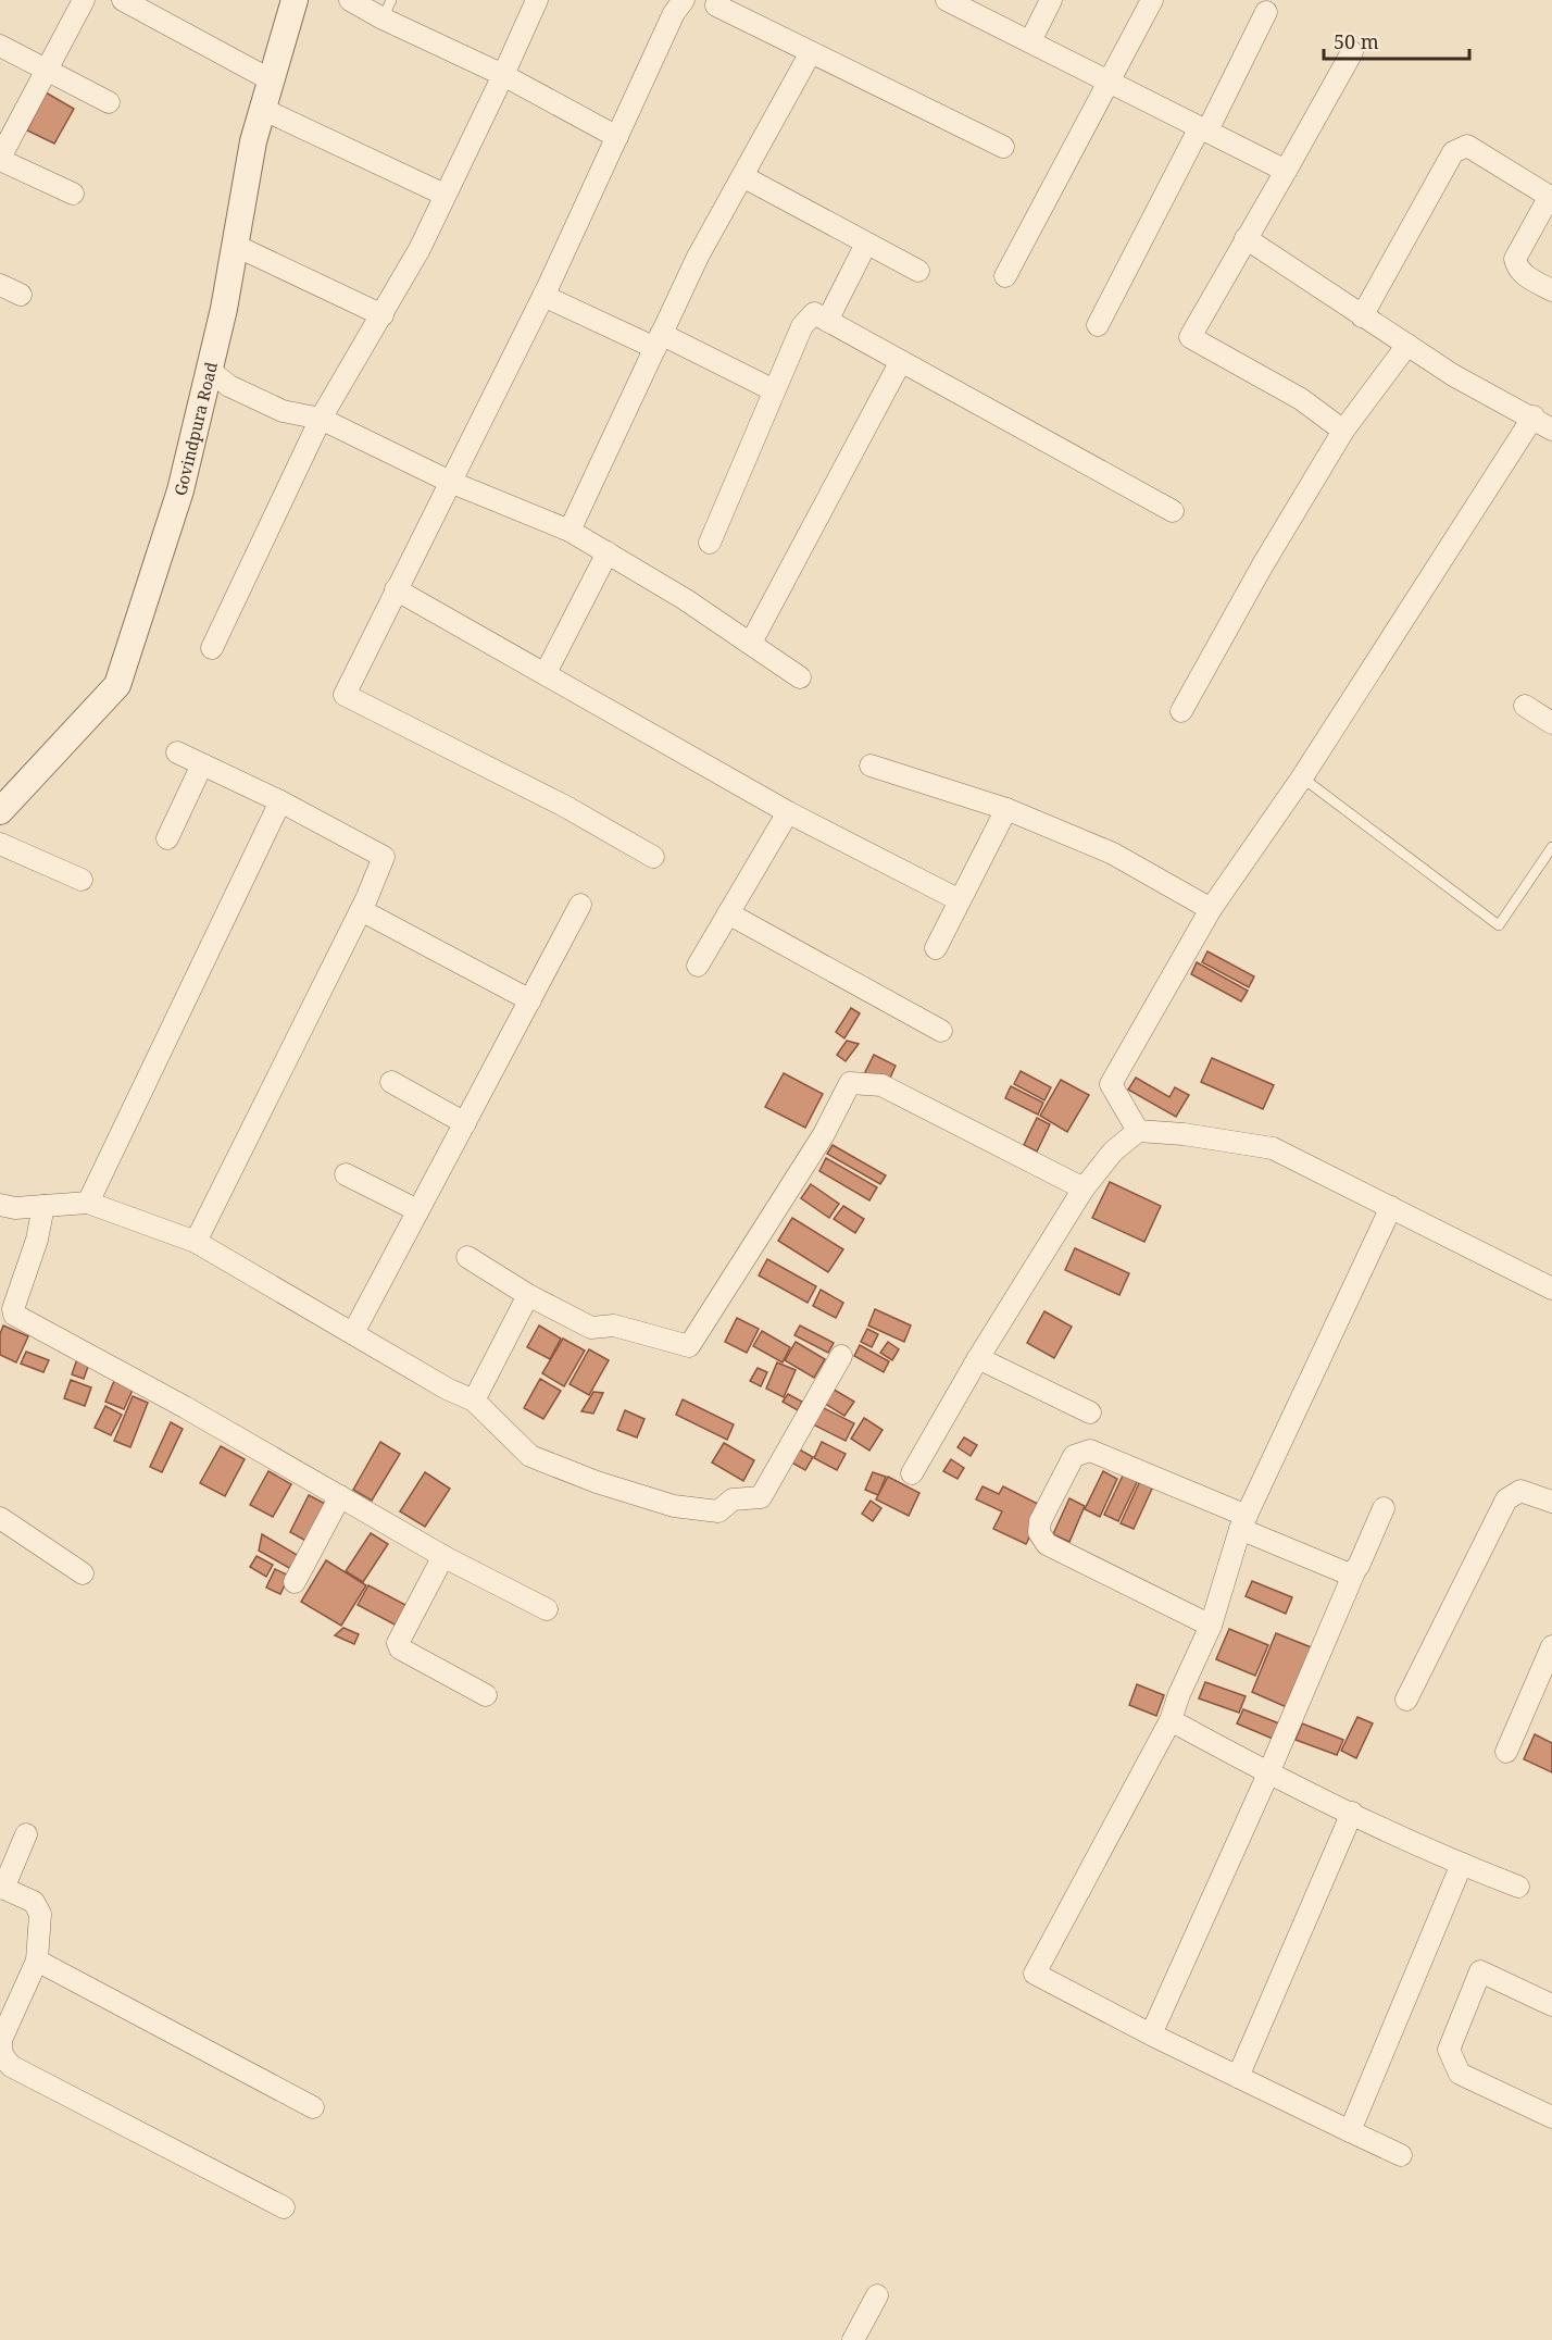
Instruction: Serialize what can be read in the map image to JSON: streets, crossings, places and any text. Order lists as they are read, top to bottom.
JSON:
{
  "streets": {
    "street": ["Govindpura Road"]
  },
  "scale_bar": "50 m"
}
